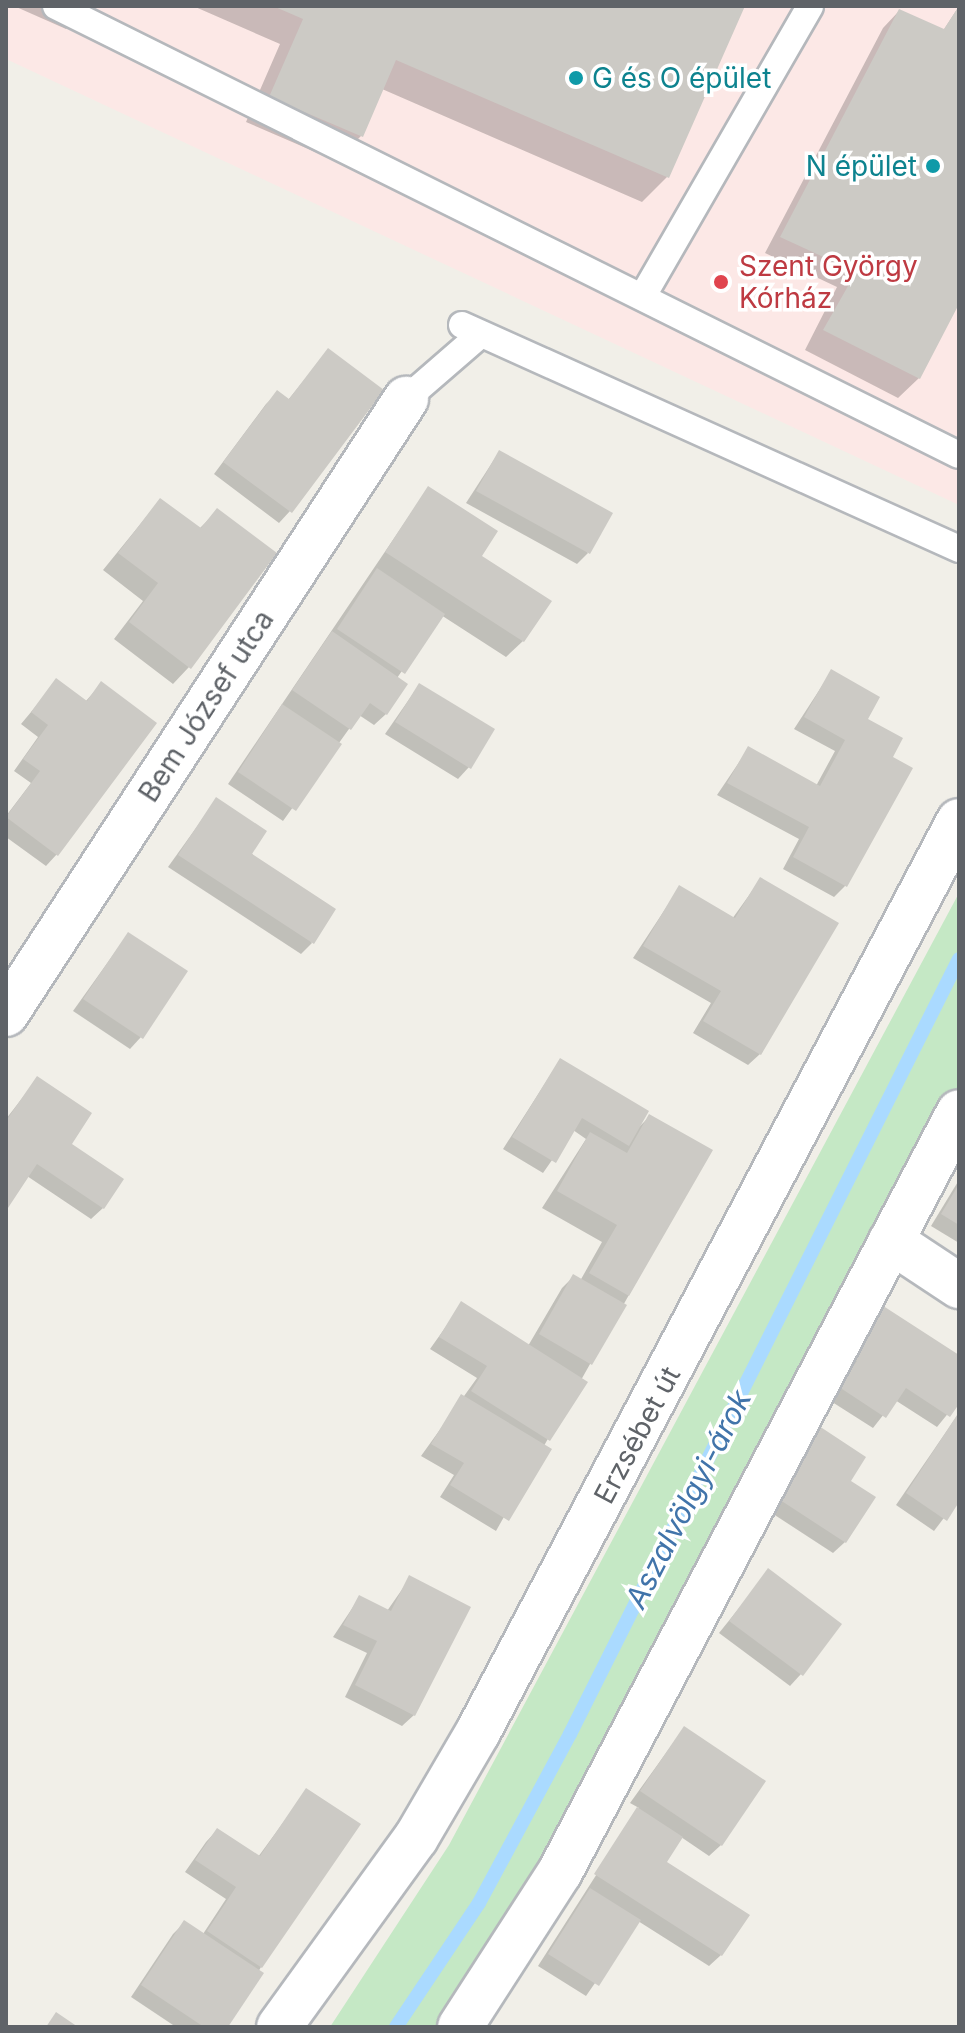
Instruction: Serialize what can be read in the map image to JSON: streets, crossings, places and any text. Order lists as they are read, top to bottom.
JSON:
{
  "streets": {
    "street": ["Bem József utca", "Erzsébet út"]
  },
  "water": ["Aszalvölgyi-árok"],
  "places": ["G és O épület", "N épület", "Szent György Kórház"]
}
